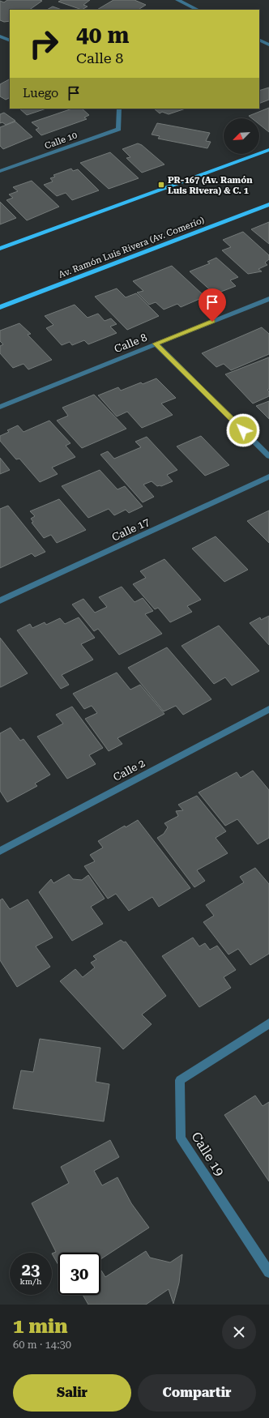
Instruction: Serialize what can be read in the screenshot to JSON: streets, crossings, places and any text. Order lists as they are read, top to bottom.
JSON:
{
  "streets": {
    "main road": ["Av. Ramón Luis Rivera (Av. Comerío)"],
    "street": [
      "Calle 10",
      "Calle 8",
      "Calle 17",
      "Calle 2",
      "Calle 19"
    ]
  },
  "places": {
    "transit": ["PR-167 (Av. Ramón Luis Rivera) & C. 1"]
  },
  "north": "bottom left",
  "page": {
    "turn": ["40 m", "Calle 8"],
    "then": "Luego",
    "speed": "23 km/h",
    "limit": "30",
    "heading": ["1 min", "60 m · 14:30"],
    "buttons": ["Salir", "Compartir"]
  }
}
